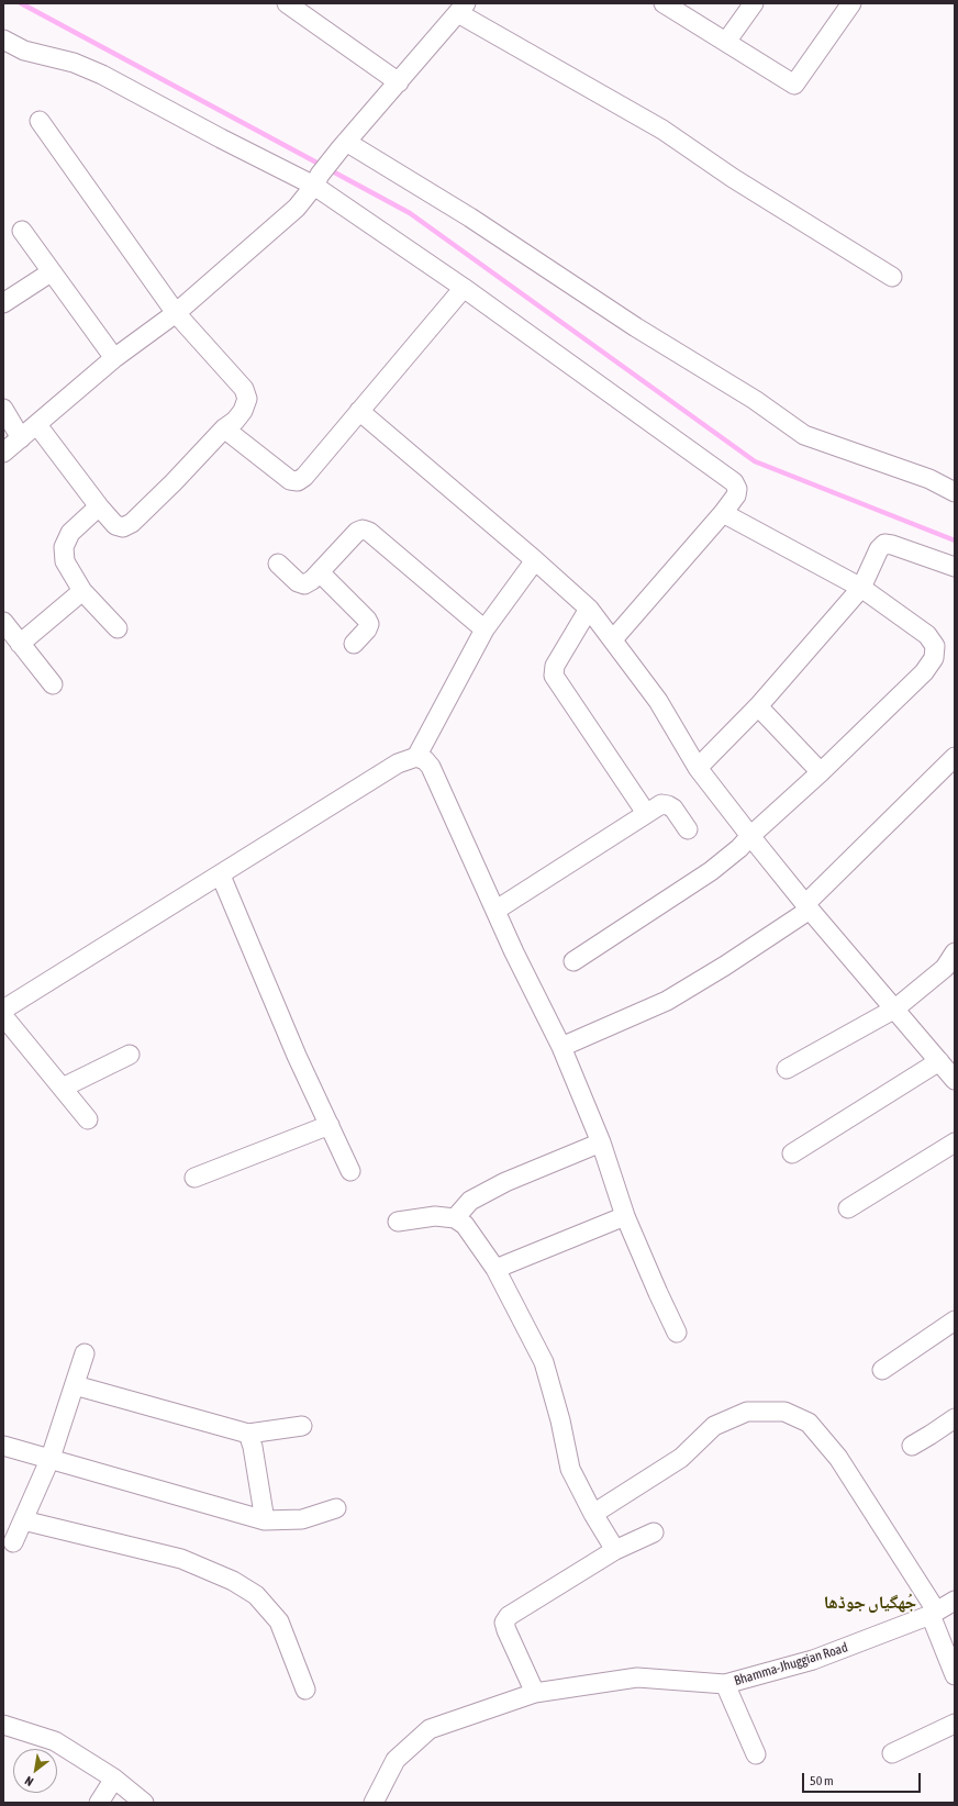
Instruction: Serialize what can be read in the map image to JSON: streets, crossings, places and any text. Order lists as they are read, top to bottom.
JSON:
{
  "streets": {
    "street": ["Bhamma-Jhuggian Road"]
  },
  "districts": ["جُھگیاں جوڈھا"],
  "scale_bar": "50 m",
  "north": "bottom left"
}
